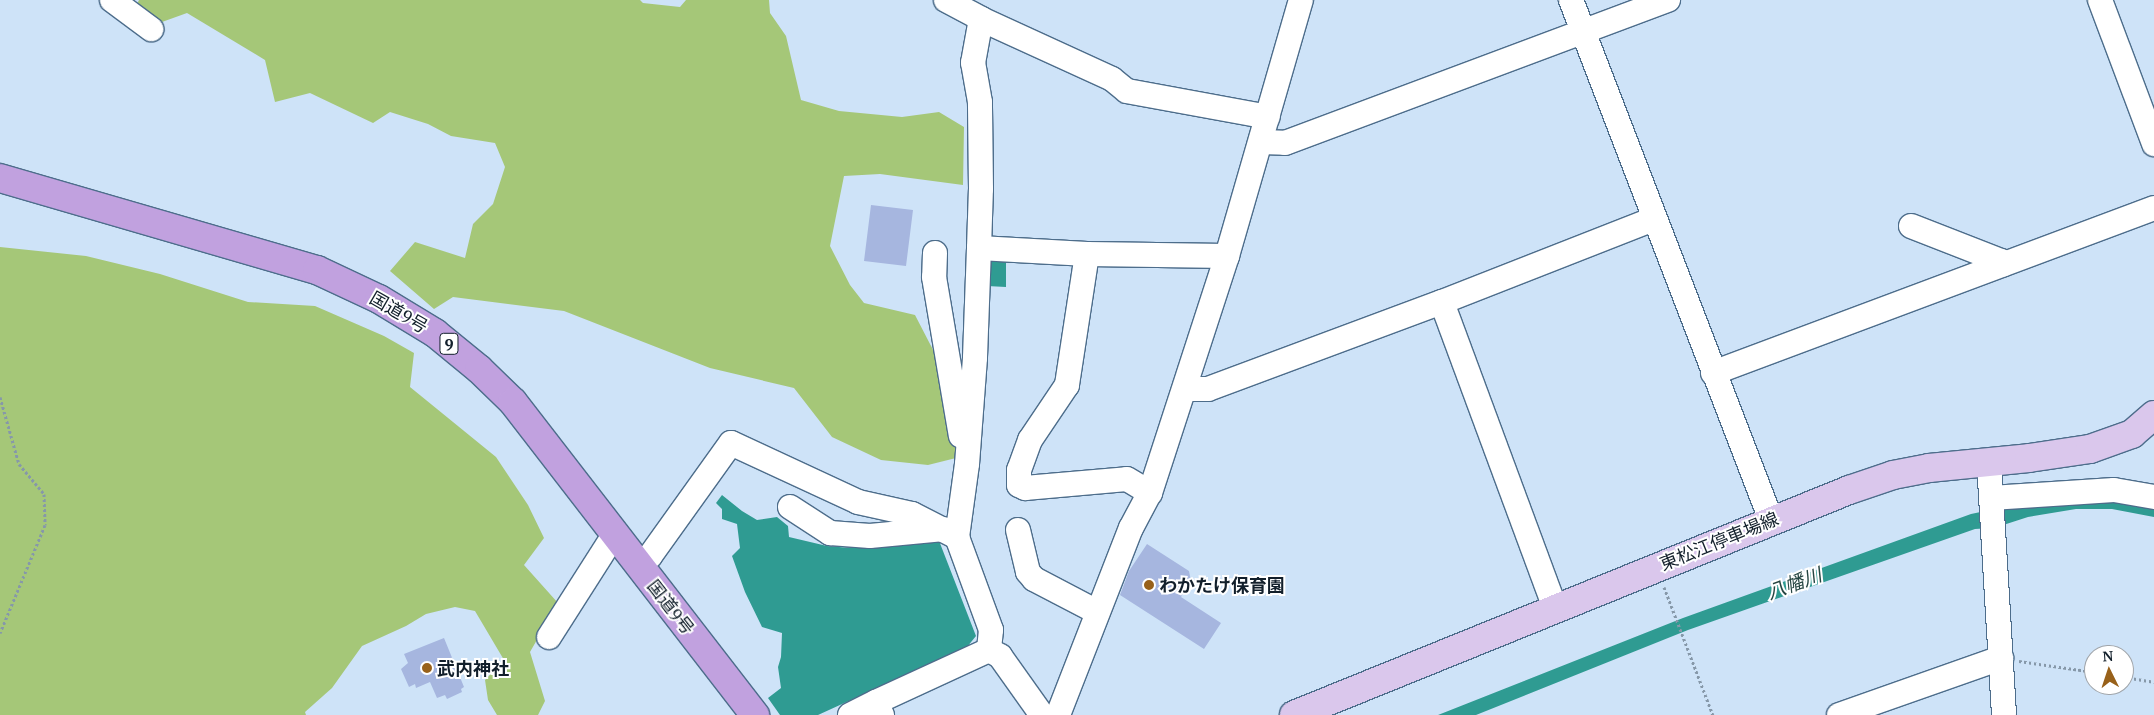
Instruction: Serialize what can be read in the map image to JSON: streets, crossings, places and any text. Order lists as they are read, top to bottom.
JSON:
{
  "streets": {
    "highway": ["国道9号", "9"],
    "main road": ["東松江停車場線"]
  },
  "water": ["八幡川"],
  "places": ["わかたけ保育園", "武内神社"],
  "north": "top"
}
